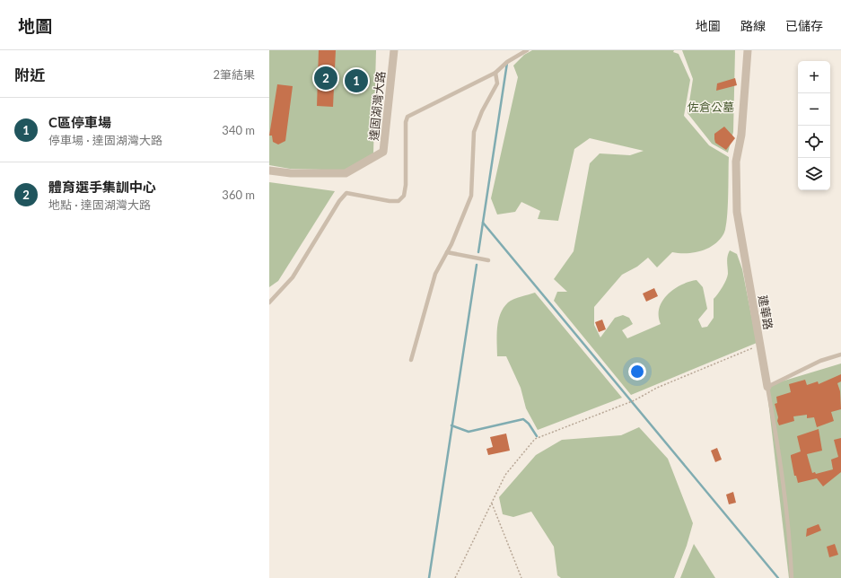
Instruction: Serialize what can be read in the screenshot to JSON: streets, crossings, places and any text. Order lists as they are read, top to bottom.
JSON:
{
  "streets": {
    "street": ["達固湖灣大路", "建華路"]
  },
  "parks": ["佐倉公墓"],
  "page": {
    "header": "地圖",
    "nav": ["地圖", "路線", "已儲存"],
    "heading": ["附近", "2筆結果"],
    "map_buttons": ["+", "−"],
    "pins": ["2", "1"],
    "list": [
      {
        "mark": "1",
        "name": "C區停車場",
        "note": "停車場 · 達固湖灣大路",
        "value": "340 m"
      },
      {
        "mark": "2",
        "name": "體育選手集訓中心",
        "note": "地點 · 達固湖灣大路",
        "value": "360 m"
      }
    ]
  }
}
